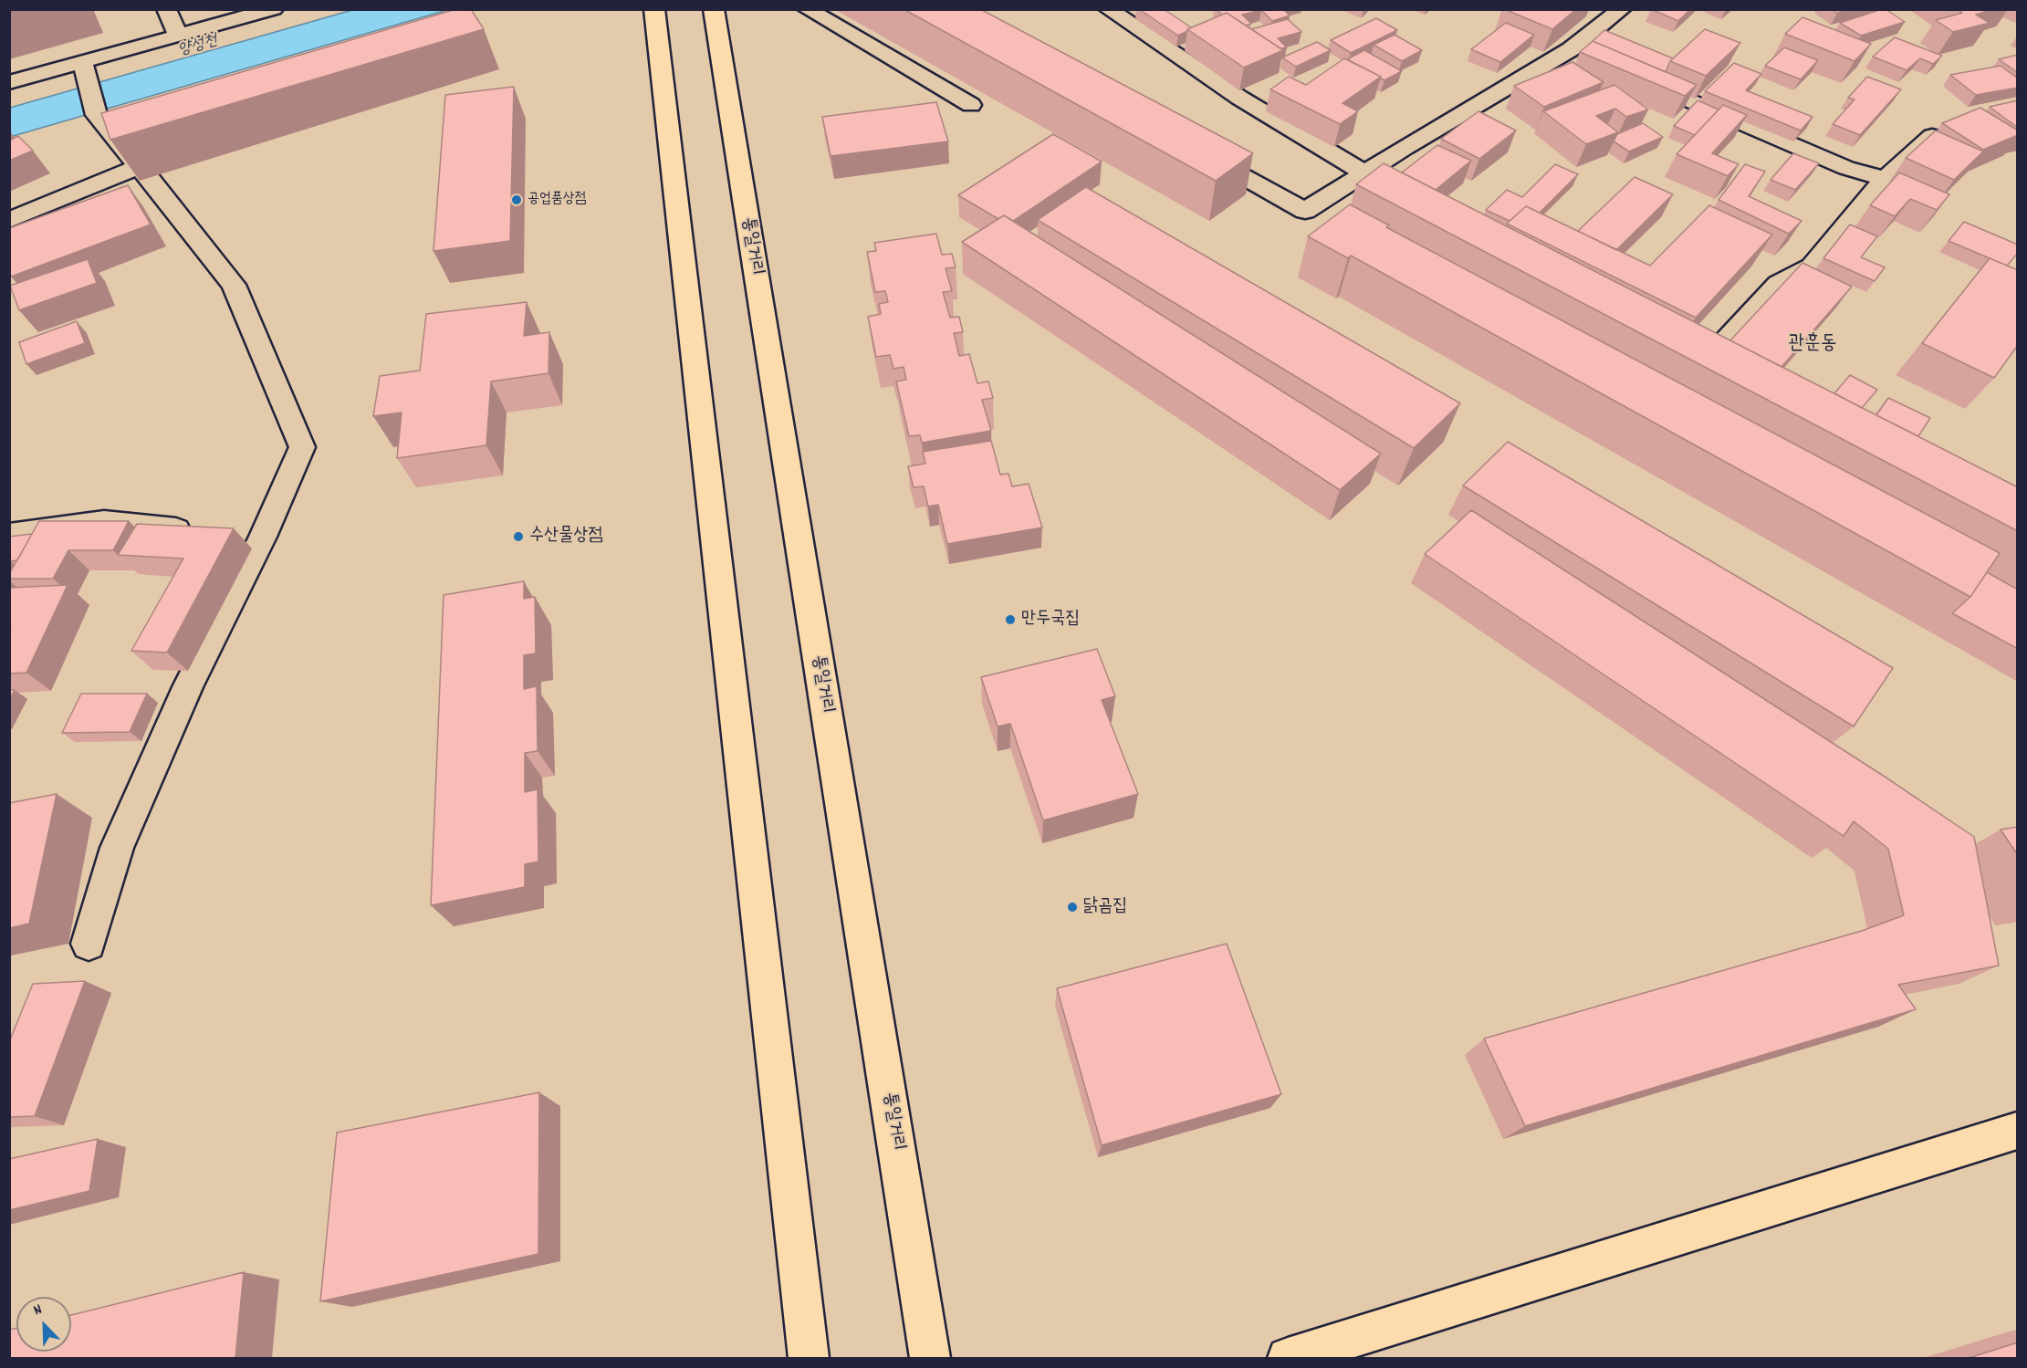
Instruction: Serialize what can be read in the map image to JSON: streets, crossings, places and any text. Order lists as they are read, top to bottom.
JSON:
{
  "streets": {
    "main road": ["통일거리"]
  },
  "districts": ["관훈동"],
  "water": ["양성천"],
  "places": [
    "공업품상점",
    "수산물상점",
    "만두국집",
    "닭곰집"
  ],
  "north": "top left"
}
